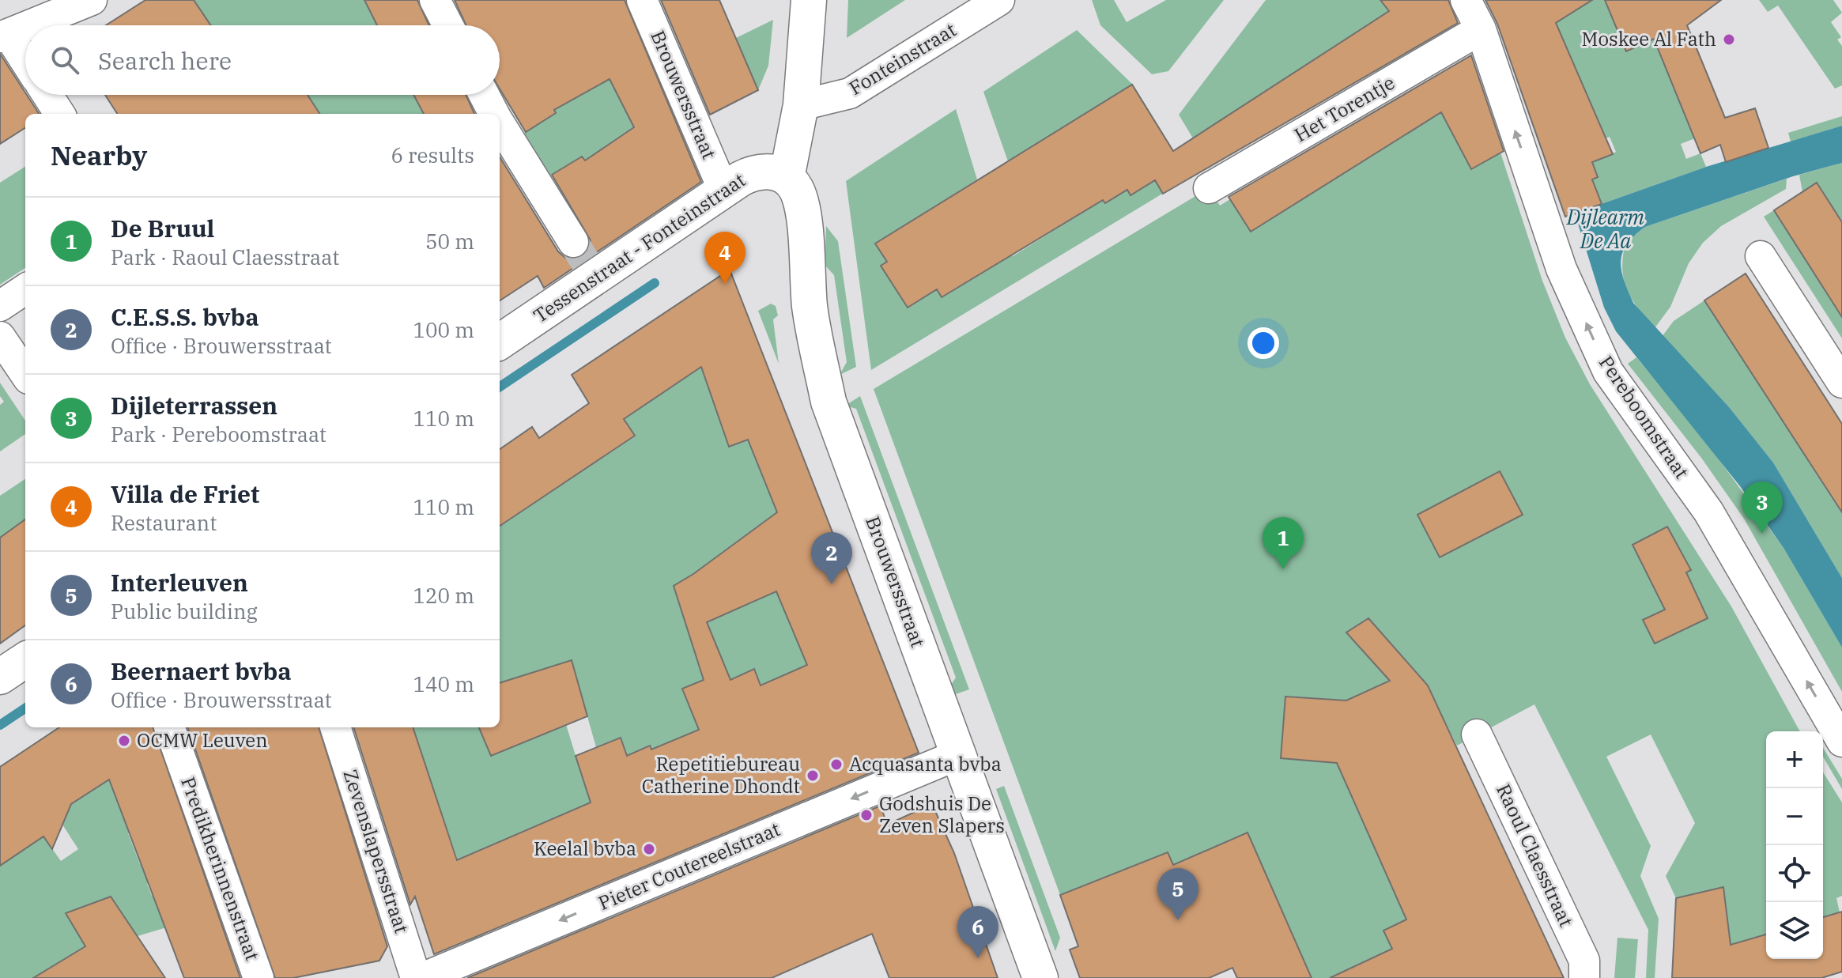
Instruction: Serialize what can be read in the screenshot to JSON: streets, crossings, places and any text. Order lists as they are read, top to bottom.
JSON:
{
  "streets": {
    "street": [
      "Fonteinstraat",
      "Brouwersstraat",
      "Het Torentje",
      "Tessenstraat - Fonteinstraat",
      "Pereboomstraat",
      "Zevenslapersstraat",
      "Raoul Claesstraat",
      "Pieter Coutereelstraat",
      "Predikherinnenstraat"
    ]
  },
  "crossings": [
    ["Brouwersstraat", "Tessenstraat - Fonteinstraat"],
    ["Brouwersstraat", "Pieter Coutereelstraat"],
    ["Het Torentje", "Pereboomstraat"]
  ],
  "one_way": ["Pereboomstraat", "Pieter Coutereelstraat"],
  "water": ["Dijlearm De Aa"],
  "places": [
    "Moskee Al Fath",
    "OCMW Leuven",
    "Acquasanta bvba",
    "Repetitiebureau Catherine Dhondt",
    "Godshuis De Zeven Slapers",
    "Keelal bvba"
  ],
  "page": {
    "search": "Search here",
    "heading": ["Nearby", "6 results"],
    "list": [
      {
        "mark": "1",
        "name": "De Bruul",
        "note": "Park · Raoul Claesstraat",
        "value": "50 m"
      },
      {
        "mark": "2",
        "name": "C.E.S.S. bvba",
        "note": "Office · Brouwersstraat",
        "value": "100 m"
      },
      {
        "mark": "3",
        "name": "Dijleterrassen",
        "note": "Park · Pereboomstraat",
        "value": "110 m"
      },
      {
        "mark": "4",
        "name": "Villa de Friet",
        "note": "Restaurant",
        "value": "110 m"
      },
      {
        "mark": "5",
        "name": "Interleuven",
        "note": "Public building",
        "value": "120 m"
      },
      {
        "mark": "6",
        "name": "Beernaert bvba",
        "note": "Office · Brouwersstraat",
        "value": "140 m"
      }
    ],
    "pins": [
      "4",
      "3",
      "1",
      "2",
      "5",
      "6"
    ],
    "map_buttons": ["+", "−"]
  }
}
